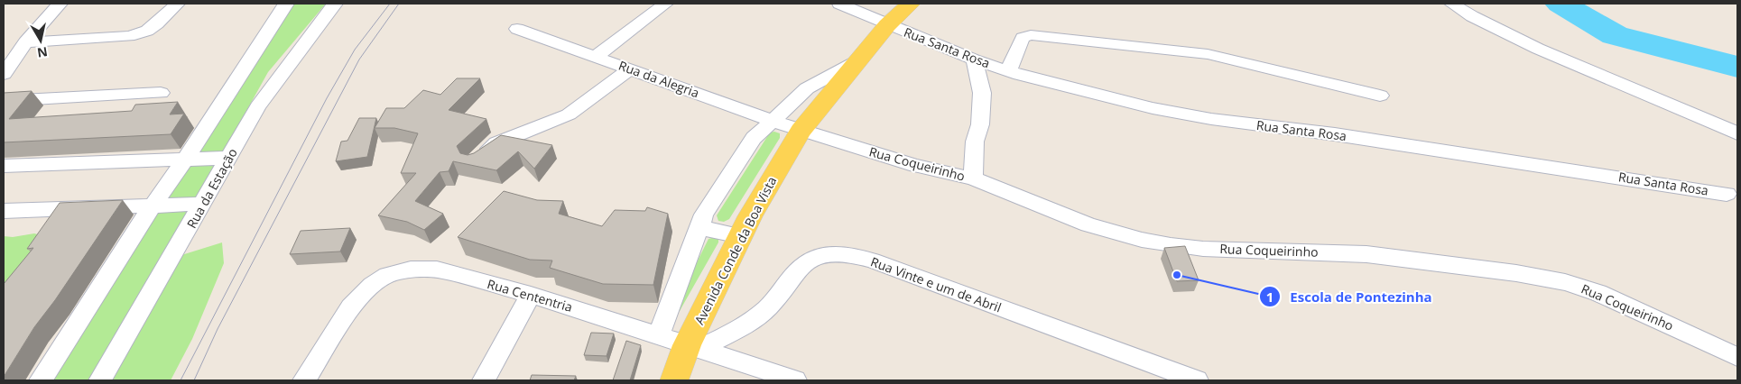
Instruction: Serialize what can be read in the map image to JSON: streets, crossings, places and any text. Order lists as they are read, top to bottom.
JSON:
{
  "streets": {
    "main road": ["Avenida Conde da Boa Vista"],
    "street": [
      "Rua Santa Rosa",
      "Rua da Alegria",
      "Rua Coqueirinho",
      "Rua da Estação",
      "Rua Vinte e um de Abril",
      "Rua Cententria"
    ]
  },
  "crossings": [
    ["Rua Santa Rosa", "Avenida Conde da Boa Vista"],
    ["Rua da Alegria", "Rua Coqueirinho"],
    ["Rua da Alegria", "Avenida Conde da Boa Vista"],
    ["Rua Coqueirinho", "Avenida Conde da Boa Vista"],
    ["Avenida Conde da Boa Vista", "Rua Vinte e um de Abril"],
    ["Avenida Conde da Boa Vista", "Rua Cententria"],
    ["Rua Vinte e um de Abril", "Rua Cententria"]
  ],
  "places": ["Escola de Pontezinha"],
  "north": "bottom"
}
